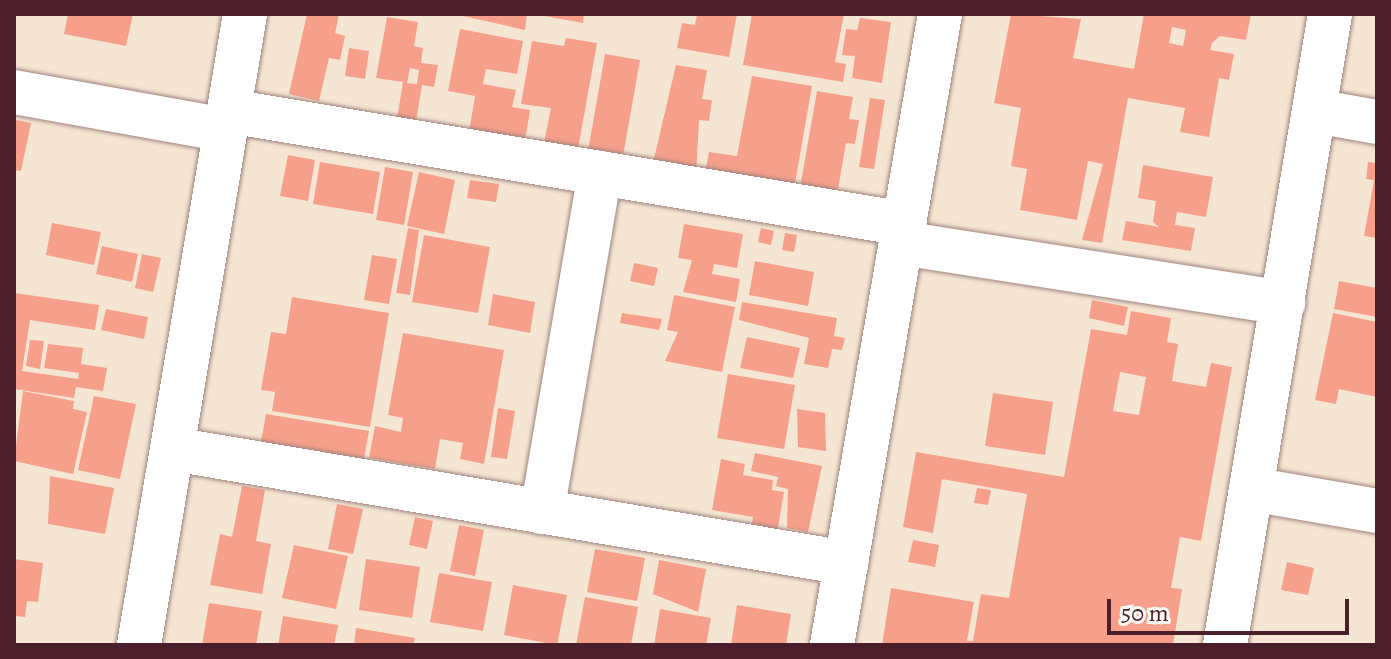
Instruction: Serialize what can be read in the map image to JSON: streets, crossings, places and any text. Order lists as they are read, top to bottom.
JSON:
{
  "scale_bar": "50 m"
}
